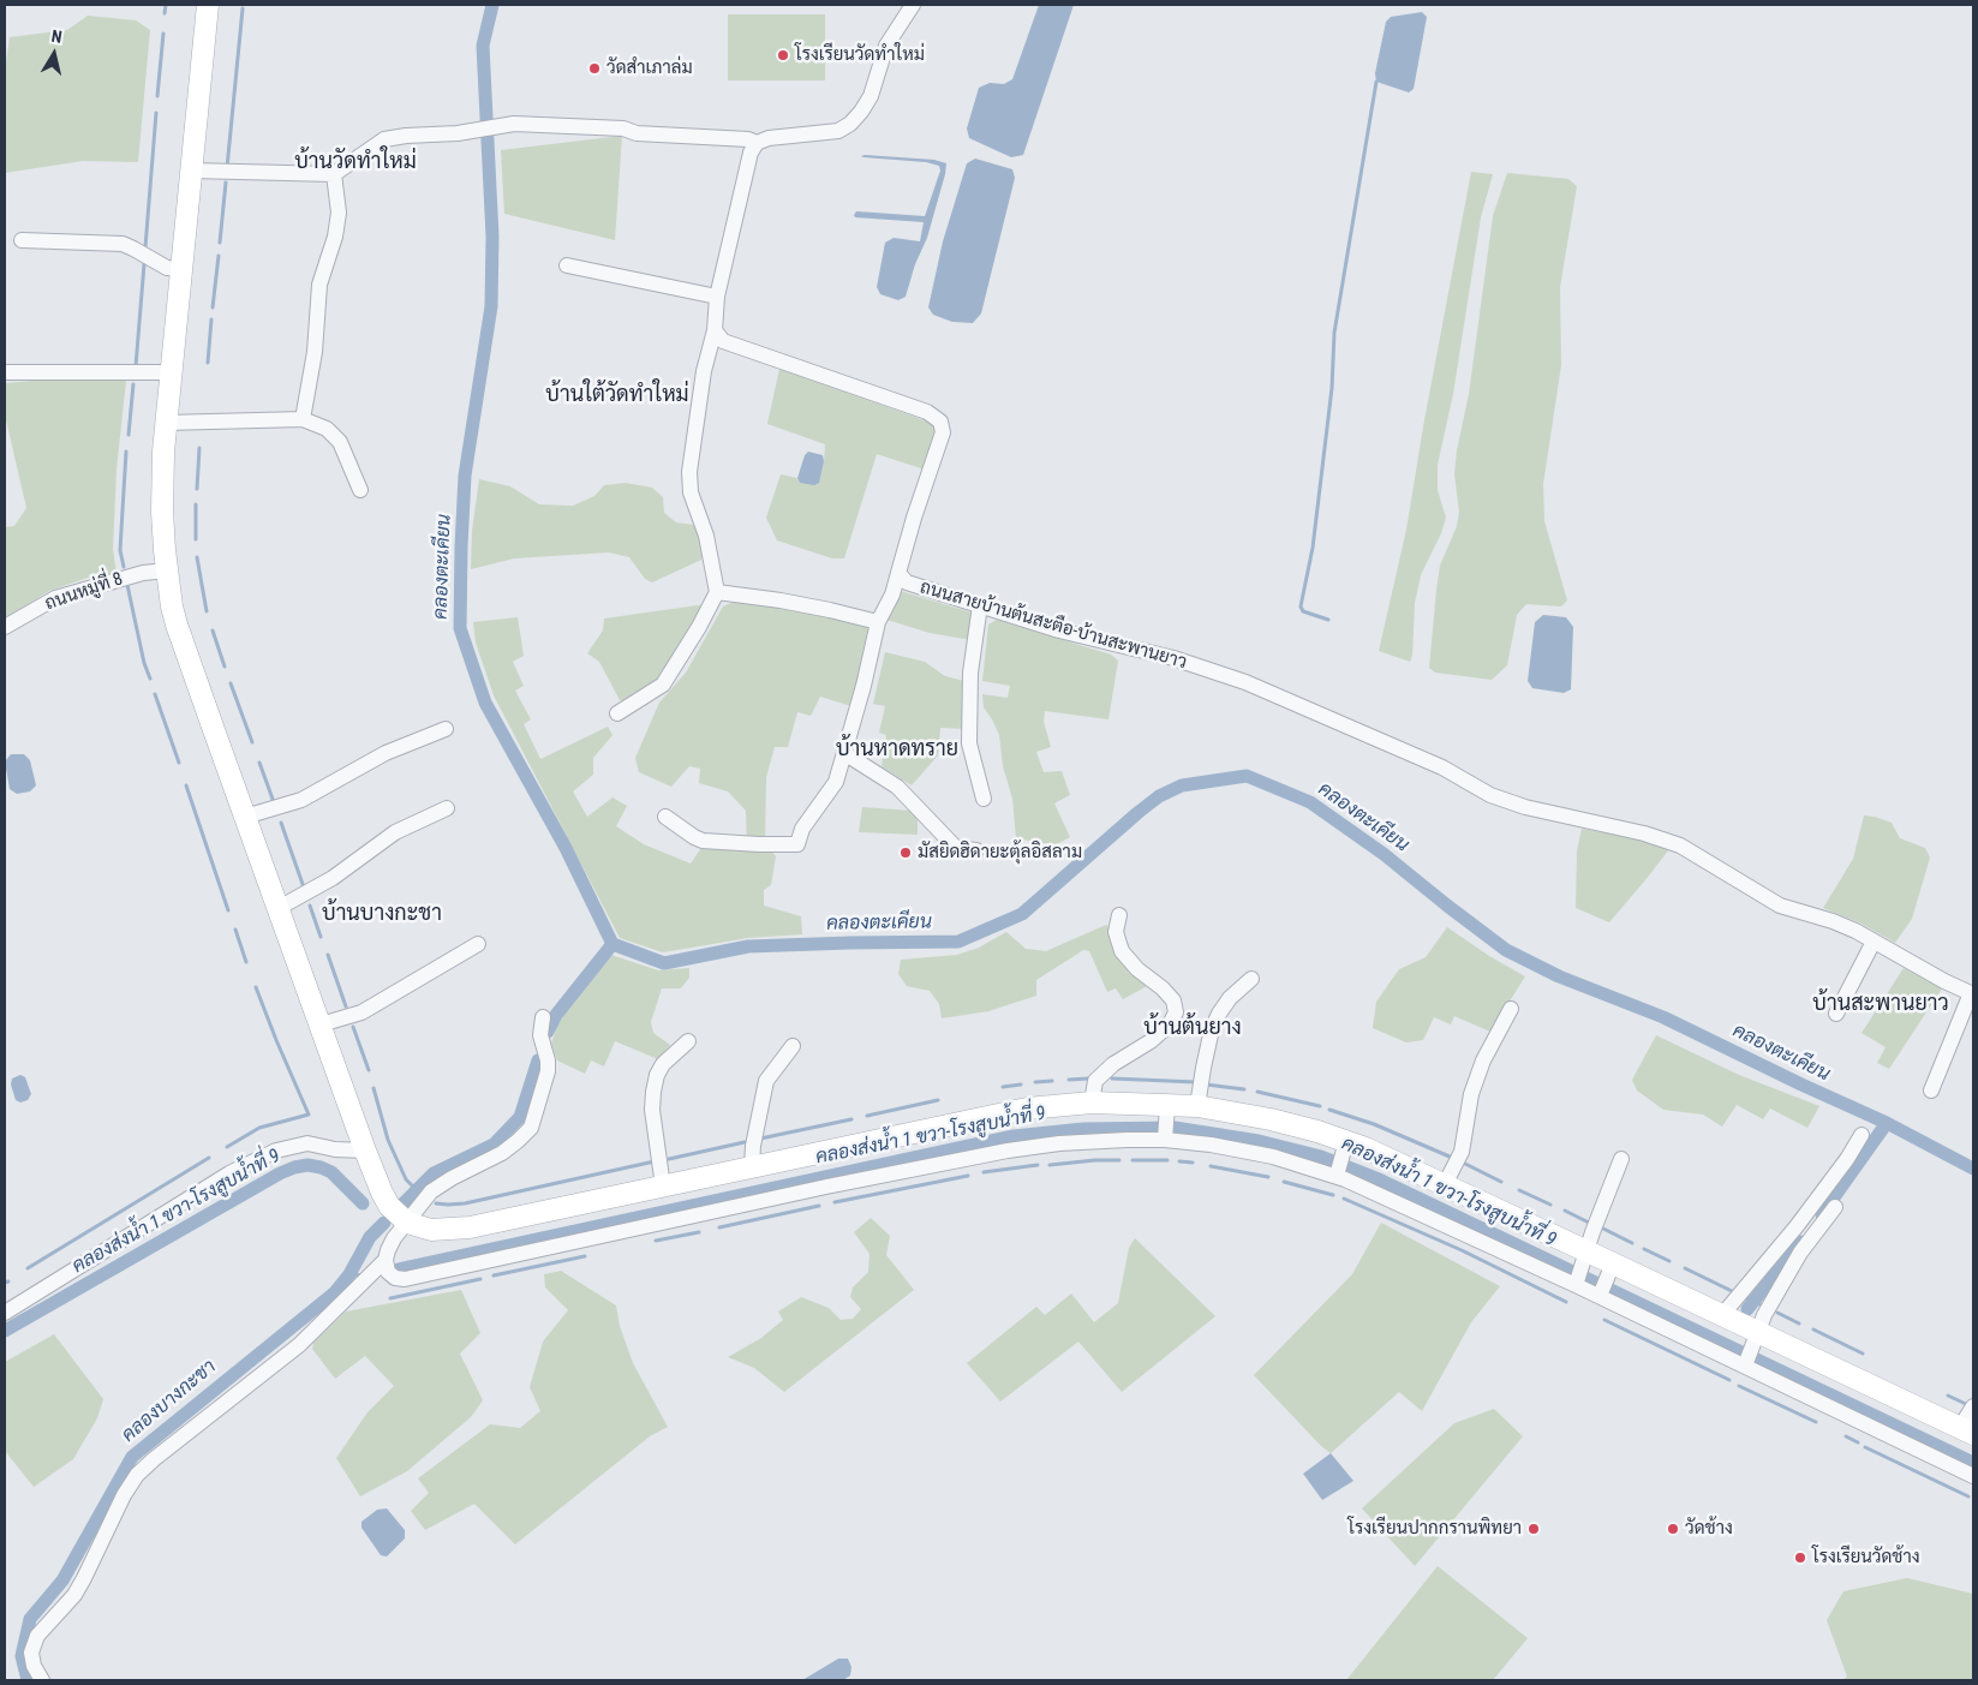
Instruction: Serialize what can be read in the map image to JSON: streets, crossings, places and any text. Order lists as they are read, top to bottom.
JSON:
{
  "streets": {
    "street": ["ถนนหมู่ที่ 8", "ถนนสายบ้านต้นสะตือ-บ้านสะพานยาว"]
  },
  "districts": [
    "บ้านวัดทำใหม่",
    "บ้านใต้วัดทำใหม่",
    "บ้านหาดทราย",
    "บ้านบางกะชา",
    "บ้านสะพานยาว",
    "บ้านต้นยาง"
  ],
  "water": ["คลองตะเคียน", "คลองส่งน้ำ 1 ขวา-โรงสูบน้ำที่ 9", "คลองบางกะชา"],
  "places": [
    "โรงเรียนวัดทำใหม่",
    "วัดสำเภาล่ม",
    "มัสยิดฮิดายะตุ้ลอิสลาม",
    "โรงเรียนปากกรานพิทยา",
    "วัดช้าง",
    "โรงเรียนวัดช้าง"
  ],
  "north": "top"
}
